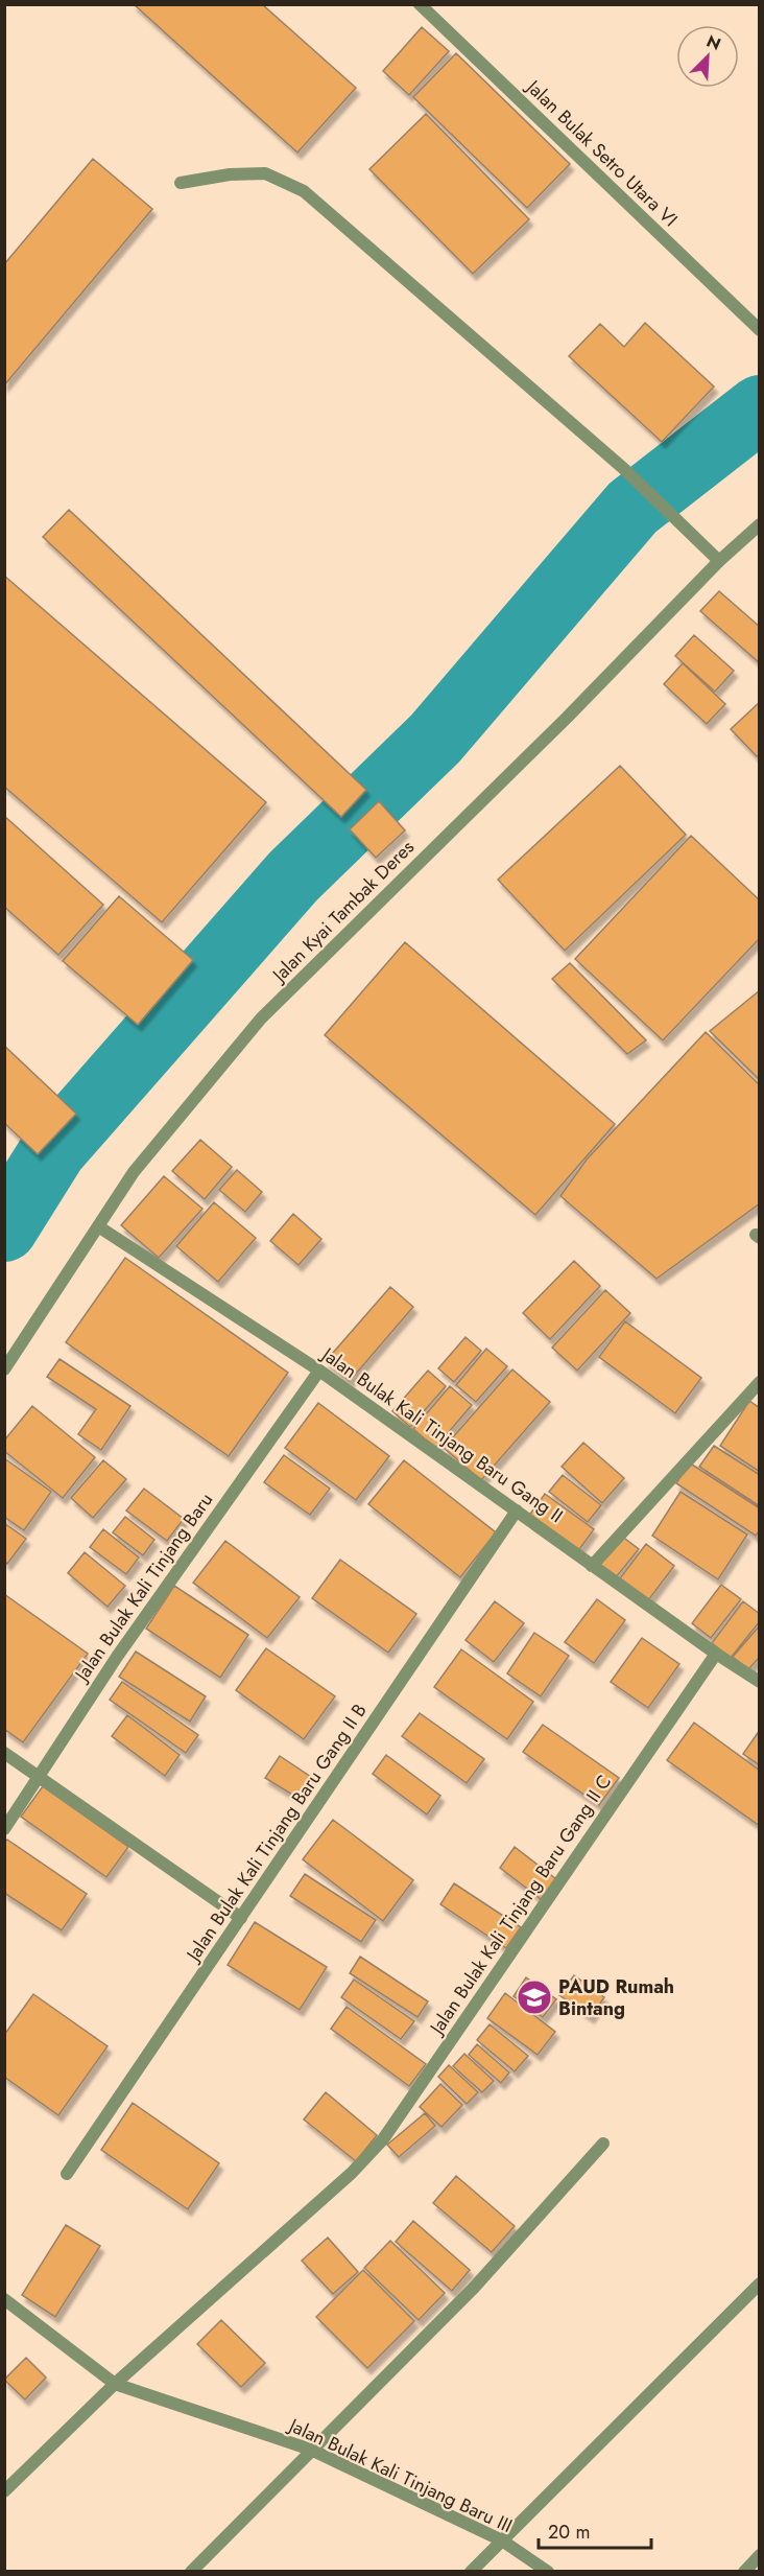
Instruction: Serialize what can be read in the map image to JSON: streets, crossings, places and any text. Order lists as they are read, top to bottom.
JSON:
{
  "streets": {
    "street": [
      "Jalan Bulak Setro Utara VI",
      "Jalan Kyai Tambak Deres",
      "Jalan Bulak Kali Tinjang Baru Gang II",
      "Jalan Bulak Kali Tinjang Baru",
      "Jalan Bulak Kali Tinjang Baru Gang II B",
      "Jalan Bulak Kali Tinjang Baru Gang II C",
      "Jalan Bulak Kali Tinjang Baru III"
    ]
  },
  "crossings": [
    ["Jalan Kyai Tambak Deres", "Jalan Bulak Kali Tinjang Baru Gang II"],
    ["Jalan Bulak Kali Tinjang Baru Gang II", "Jalan Bulak Kali Tinjang Baru"],
    ["Jalan Bulak Kali Tinjang Baru Gang II", "Jalan Bulak Kali Tinjang Baru Gang II B"],
    ["Jalan Bulak Kali Tinjang Baru Gang II", "Jalan Bulak Kali Tinjang Baru Gang II C"],
    ["Jalan Bulak Kali Tinjang Baru Gang II C", "Jalan Bulak Kali Tinjang Baru III"]
  ],
  "places": {
    "school or university": ["PAUD Rumah Bintang"]
  },
  "scale_bar": "20 m",
  "north": "top right"
}
